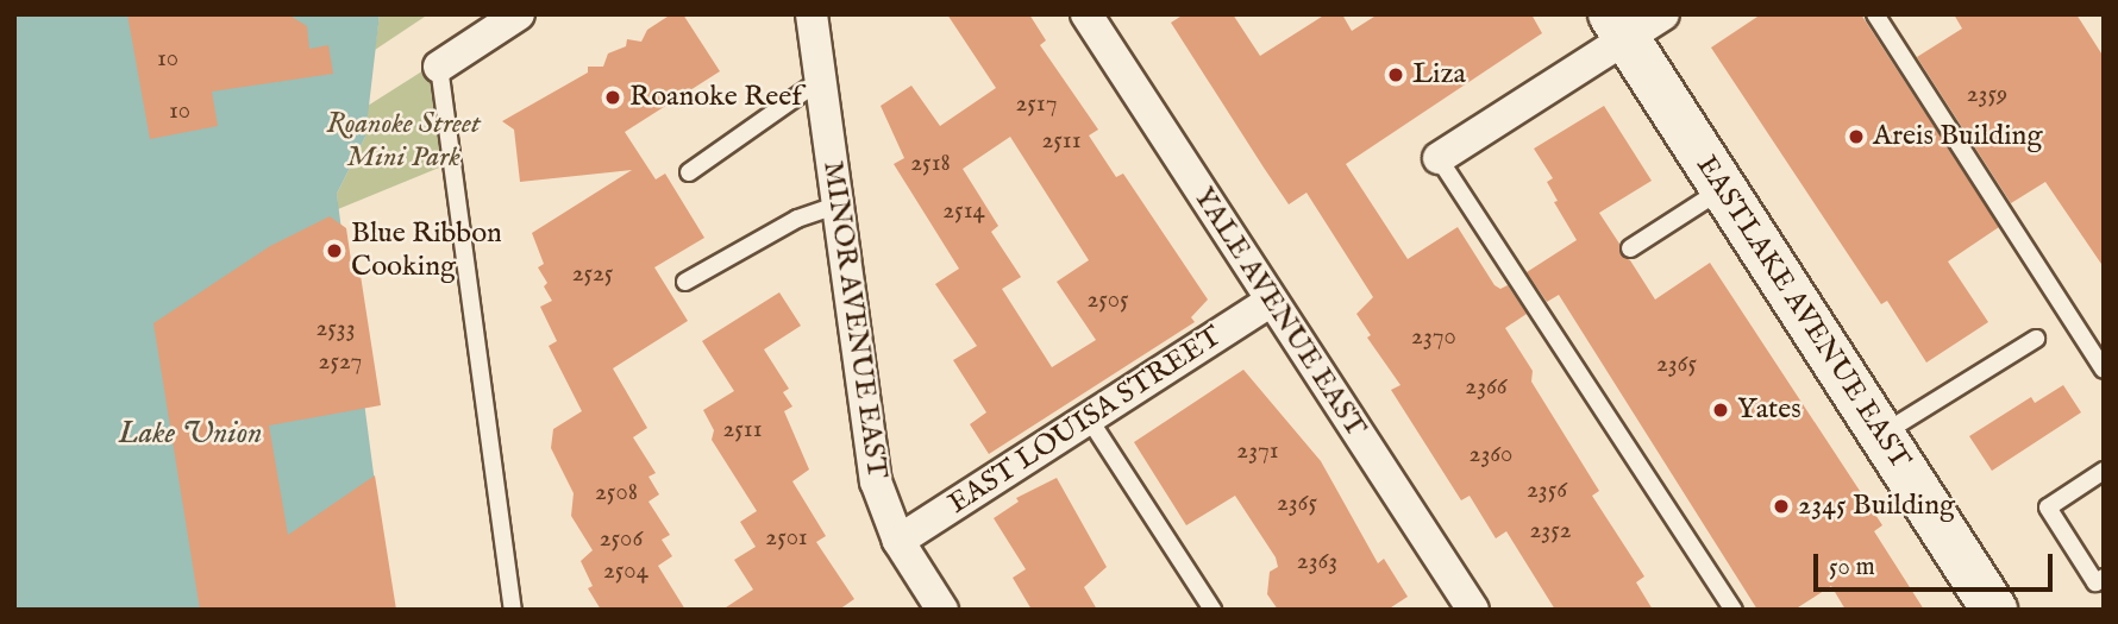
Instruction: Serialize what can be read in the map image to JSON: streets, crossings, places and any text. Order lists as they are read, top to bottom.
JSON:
{
  "streets": {
    "main road": ["EASTLAKE AVENUE EAST"],
    "street": ["YALE AVENUE EAST", "MINOR AVENUE EAST", "EAST LOUISA STREET"]
  },
  "crossings": [
    ["YALE AVENUE EAST", "EAST LOUISA STREET"],
    ["MINOR AVENUE EAST", "EAST LOUISA STREET"]
  ],
  "water": ["Lake Union"],
  "parks": ["Roanoke Street Mini Park"],
  "places": [
    "Liza",
    "Roanoke Reef",
    "Areis Building",
    "Blue Ribbon Cooking",
    "Yates",
    "2345 Building"
  ],
  "house_numbers": [
    "10",
    "2359",
    "2517",
    "10",
    "2511",
    "2518",
    "2514",
    "2525",
    "2505",
    "2533",
    "2370",
    "2527",
    "2365",
    "2366",
    "2511",
    "2371",
    "2360",
    "2356",
    "2508",
    "2365",
    "2352",
    "2501",
    "2506",
    "2363",
    "2504"
  ],
  "scale_bar": "50 m"
}
